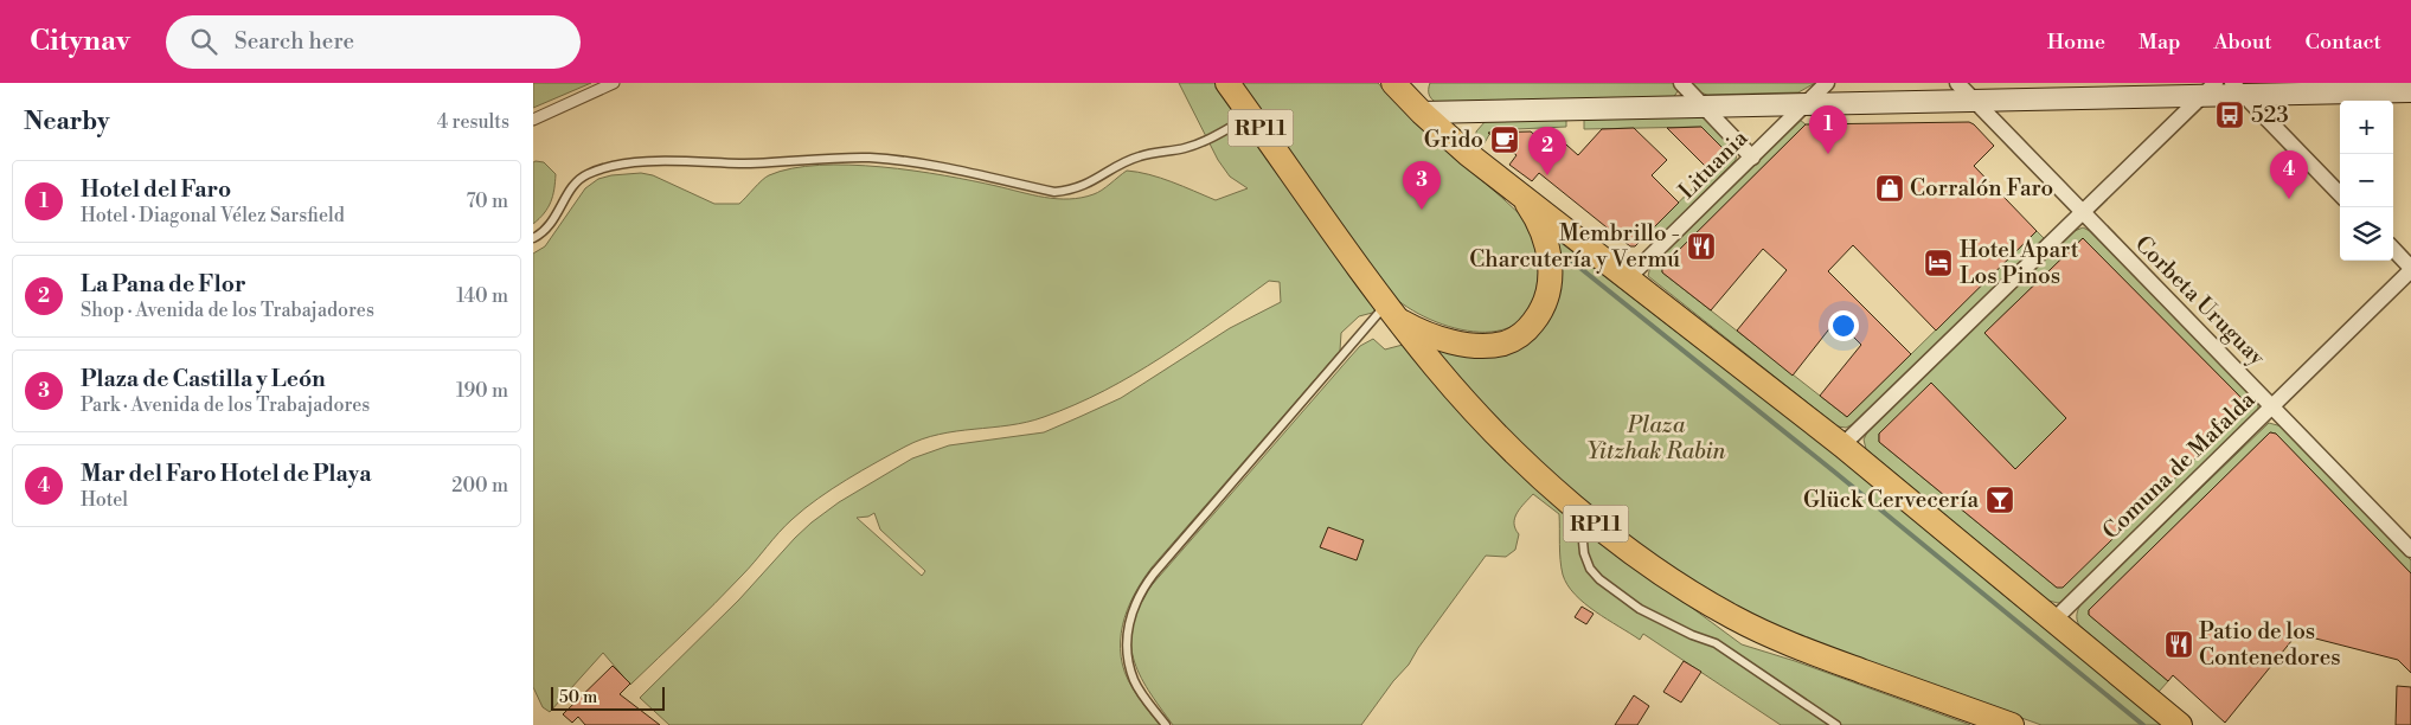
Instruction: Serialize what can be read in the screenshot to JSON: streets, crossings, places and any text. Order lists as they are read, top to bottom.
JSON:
{
  "streets": {
    "main road": ["RP11"],
    "street": ["Lituania", "Corbeta Uruguay", "Comuna de Mafalda"]
  },
  "crossings": [
    ["Corbeta Uruguay", "Comuna de Mafalda"]
  ],
  "parks": ["Plaza Yitzhak Rabin"],
  "places": {
    "bus stop": ["523"],
    "cafe": ["Grido"],
    "shop": ["Corralón Faro"],
    "restaurant": ["Membrillo - Charcutería y Vermú", "Patio de los Contenedores"],
    "hotel": ["Hotel Apart Los Pinos"],
    "bar": ["Glück Cervecería"]
  },
  "scale_bar": "50 m",
  "page": {
    "header": "Citynav",
    "search": "Search here",
    "nav": [
      "Home",
      "Map",
      "About",
      "Contact"
    ],
    "heading": ["Nearby", "4 results"],
    "map_buttons": ["+", "−"],
    "pins": [
      "1",
      "2",
      "4",
      "3"
    ],
    "list": [
      {
        "mark": "1",
        "name": "Hotel del Faro",
        "note": "Hotel · Diagonal Vélez Sarsfield",
        "value": "70 m"
      },
      {
        "mark": "2",
        "name": "La Pana de Flor",
        "note": "Shop · Avenida de los Trabajadores",
        "value": "140 m"
      },
      {
        "mark": "3",
        "name": "Plaza de Castilla y León",
        "note": "Park · Avenida de los Trabajadores",
        "value": "190 m"
      },
      {
        "mark": "4",
        "name": "Mar del Faro Hotel de Playa",
        "note": "Hotel",
        "value": "200 m"
      }
    ],
    "scale": "50 m"
  }
}
